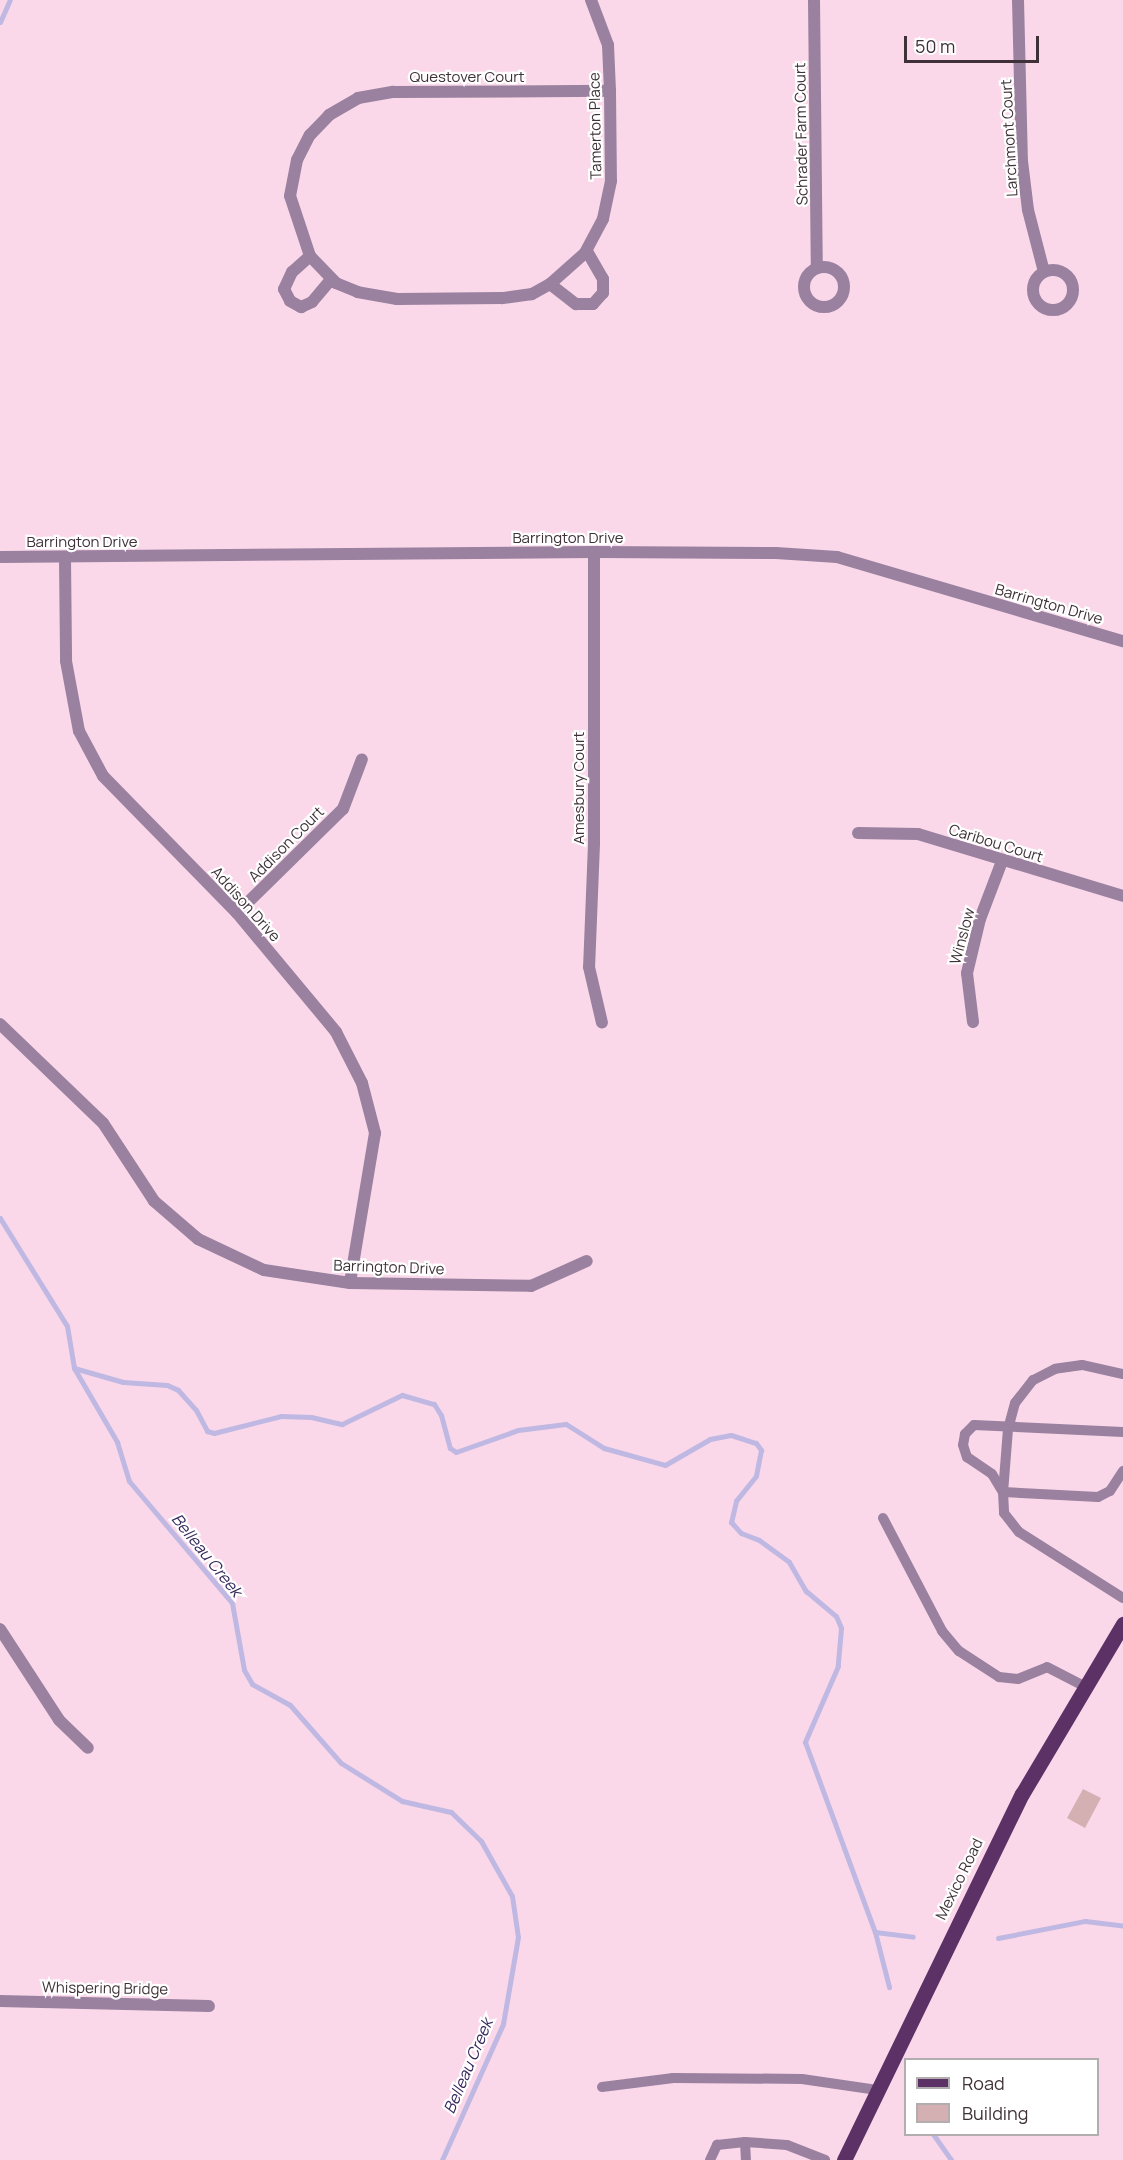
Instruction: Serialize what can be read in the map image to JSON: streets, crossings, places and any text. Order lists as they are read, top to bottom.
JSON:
{
  "streets": {
    "main road": ["Mexico Road"],
    "street": [
      "Questover Court",
      "Tamerton Place",
      "Schrader Farm Court",
      "Larchmont Court",
      "Barrington Drive",
      "Amesbury Court",
      "Caribou Court",
      "Addison Court",
      "Addison Drive",
      "Winslow",
      "Whispering Bridge"
    ]
  },
  "crossings": [
    ["Questover Court", "Tamerton Place"],
    ["Barrington Drive", "Amesbury Court"],
    ["Barrington Drive", "Addison Drive"],
    ["Caribou Court", "Winslow"],
    ["Addison Court", "Addison Drive"]
  ],
  "water": ["Belleau Creek"],
  "legend": ["Road", "Building"],
  "scale_bar": "50 m"
}
